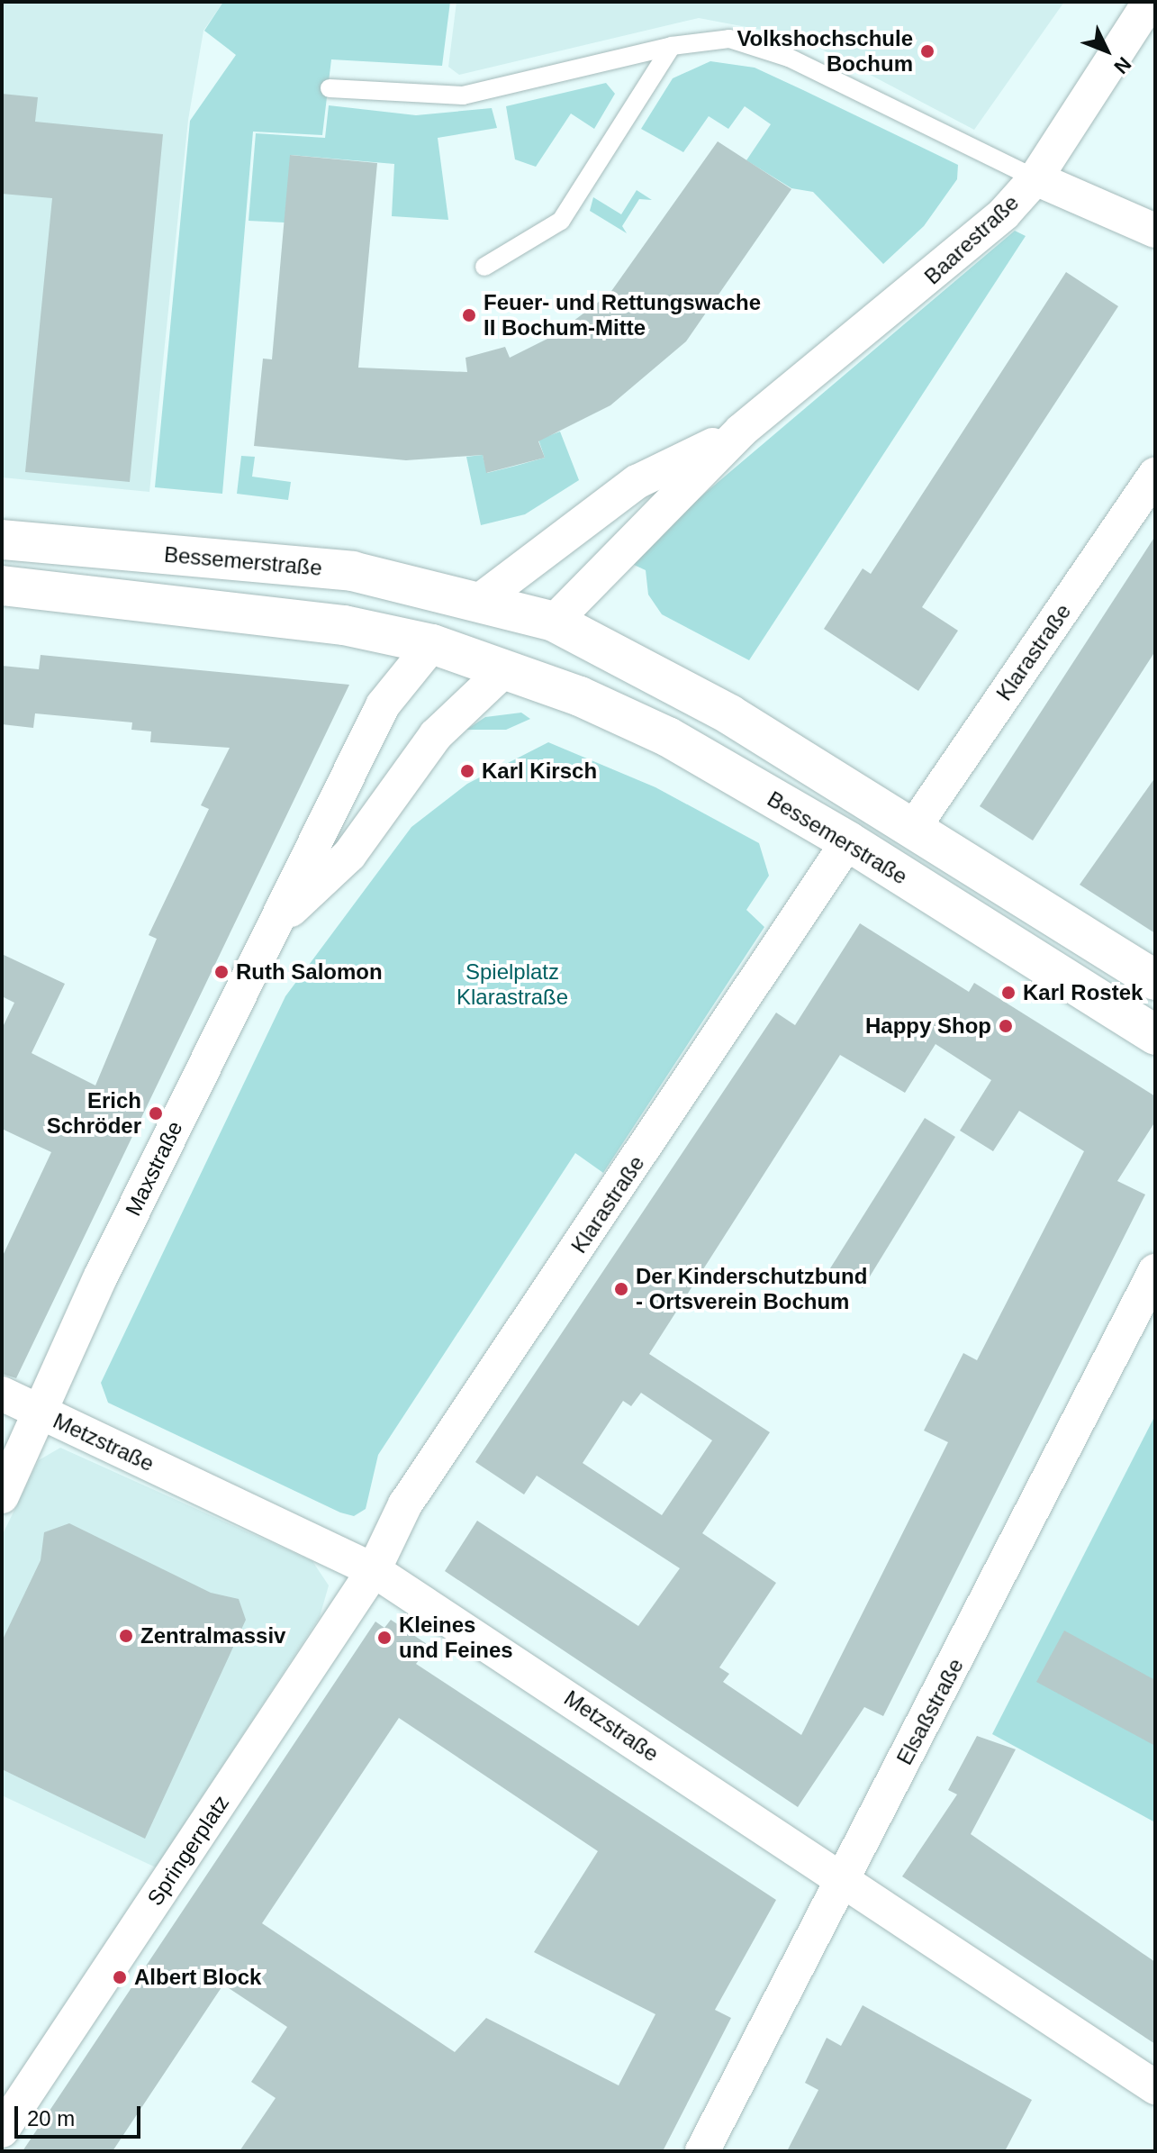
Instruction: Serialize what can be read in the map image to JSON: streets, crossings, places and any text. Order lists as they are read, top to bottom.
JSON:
{
  "streets": {
    "street": [
      "Baarestraße",
      "Bessemerstraße",
      "Klarastraße",
      "Maxstraße",
      "Metzstraße",
      "Elsaßstraße",
      "Springerplatz"
    ]
  },
  "crossings": [
    ["Baarestraße", "Bessemerstraße"],
    ["Bessemerstraße", "Klarastraße"],
    ["Bessemerstraße", "Maxstraße"],
    ["Klarastraße", "Metzstraße"],
    ["Klarastraße", "Springerplatz"],
    ["Maxstraße", "Metzstraße"],
    ["Metzstraße", "Elsaßstraße"],
    ["Metzstraße", "Springerplatz"]
  ],
  "parks": ["Spielplatz Klarastraße"],
  "places": [
    "Volkshochschule Bochum",
    "Feuer- und Rettungswache II Bochum-Mitte",
    "Karl Kirsch",
    "Ruth Salomon",
    "Karl Rostek",
    "Happy Shop",
    "Erich Schröder",
    "Der Kinderschutzbund - Ortsverein Bochum",
    "Zentralmassiv",
    "Kleines und Feines",
    "Albert Block"
  ],
  "scale_bar": "20 m",
  "north": "bottom right"
}
